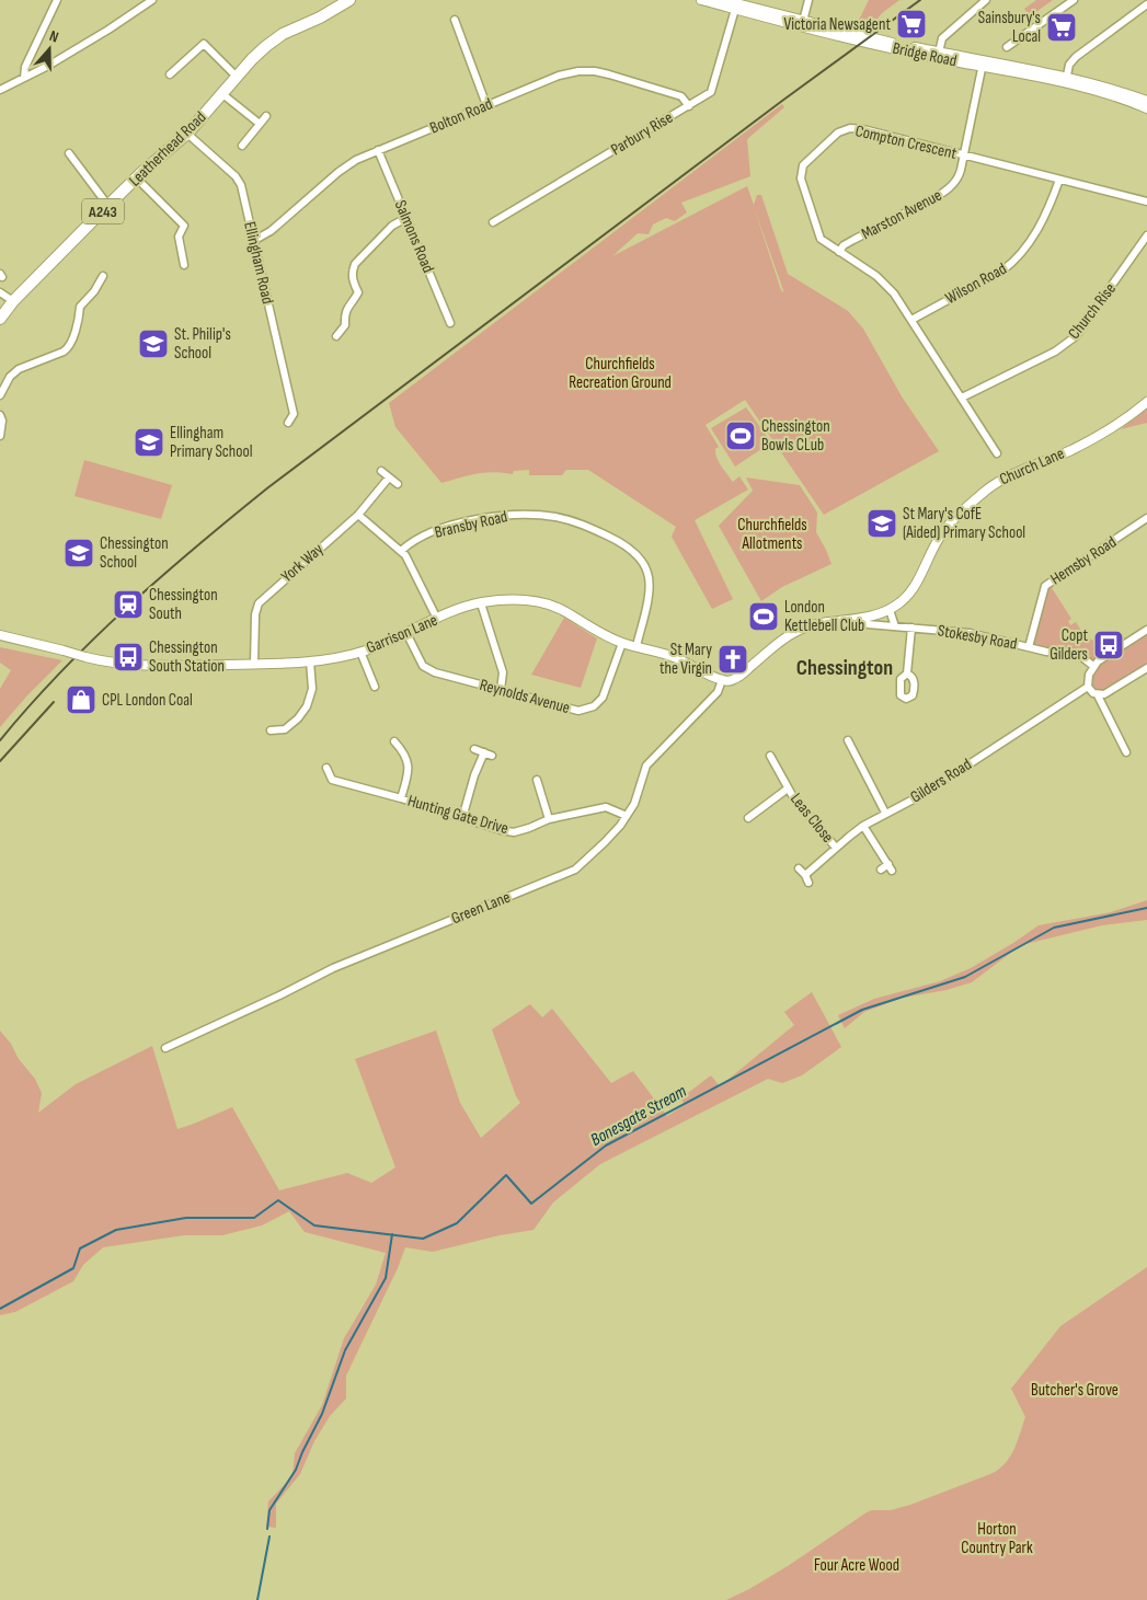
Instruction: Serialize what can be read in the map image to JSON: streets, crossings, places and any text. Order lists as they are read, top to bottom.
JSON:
{
  "streets": {
    "highway": ["Leatherhead Road", "A243"],
    "street": [
      "Bridge Road",
      "Bolton Road",
      "Parbury Rise",
      "Compton Crescent",
      "Marston Avenue",
      "Salmons Road",
      "Ellingham Road",
      "Wilson Road",
      "Church Rise",
      "Church Lane",
      "Bransby Road",
      "Hemsby Road",
      "York Way",
      "Garrison Lane",
      "Stokesby Road",
      "Reynolds Avenue",
      "Gilders Road",
      "Hunting Gate Drive",
      "Leas Close",
      "Green Lane"
    ]
  },
  "crossings": [
    ["Bridge Road", "Parbury Rise"],
    ["Bridge Road", "Marston Avenue"],
    ["Bolton Road", "Parbury Rise"],
    ["Bolton Road", "Salmons Road"],
    ["Bolton Road", "Ellingham Road"],
    ["Compton Crescent", "Marston Avenue"],
    ["Compton Crescent", "Wilson Road"],
    ["Compton Crescent", "Church Rise"],
    ["Leatherhead Road", "Ellingham Road"],
    ["Church Lane", "Garrison Lane"],
    ["Church Lane", "Stokesby Road"],
    ["Church Lane", "Green Lane"],
    ["Bransby Road", "Garrison Lane"],
    ["Hemsby Road", "Stokesby Road"],
    ["York Way", "Garrison Lane"],
    ["Garrison Lane", "Reynolds Avenue"],
    ["Garrison Lane", "Green Lane"],
    ["Gilders Road", "Leas Close"],
    ["Hunting Gate Drive", "Green Lane"]
  ],
  "districts": ["Chessington"],
  "water": ["Bonesgate Stream"],
  "parks": [
    "Churchfields Recreation Ground",
    "Churchfields Allotments",
    "Butcher's Grove",
    "Horton Country Park",
    "Four Acre Wood"
  ],
  "places": {
    "supermarket": ["Victoria Newsagent", "Sainsbury's Local"],
    "school or university": [
      "St. Philip's School",
      "Ellingham Primary School",
      "St Mary's CofE (Aided) Primary School",
      "Chessington School"
    ],
    "sports": ["Chessington Bowls CLub", "London Kettlebell Club"],
    "station": ["Chessington South"],
    "bus stop": ["Copt Gilders", "Chessington South Station"],
    "church": ["St Mary the Virgin"],
    "shop": ["CPL London Coal"]
  },
  "north": "top"
}
